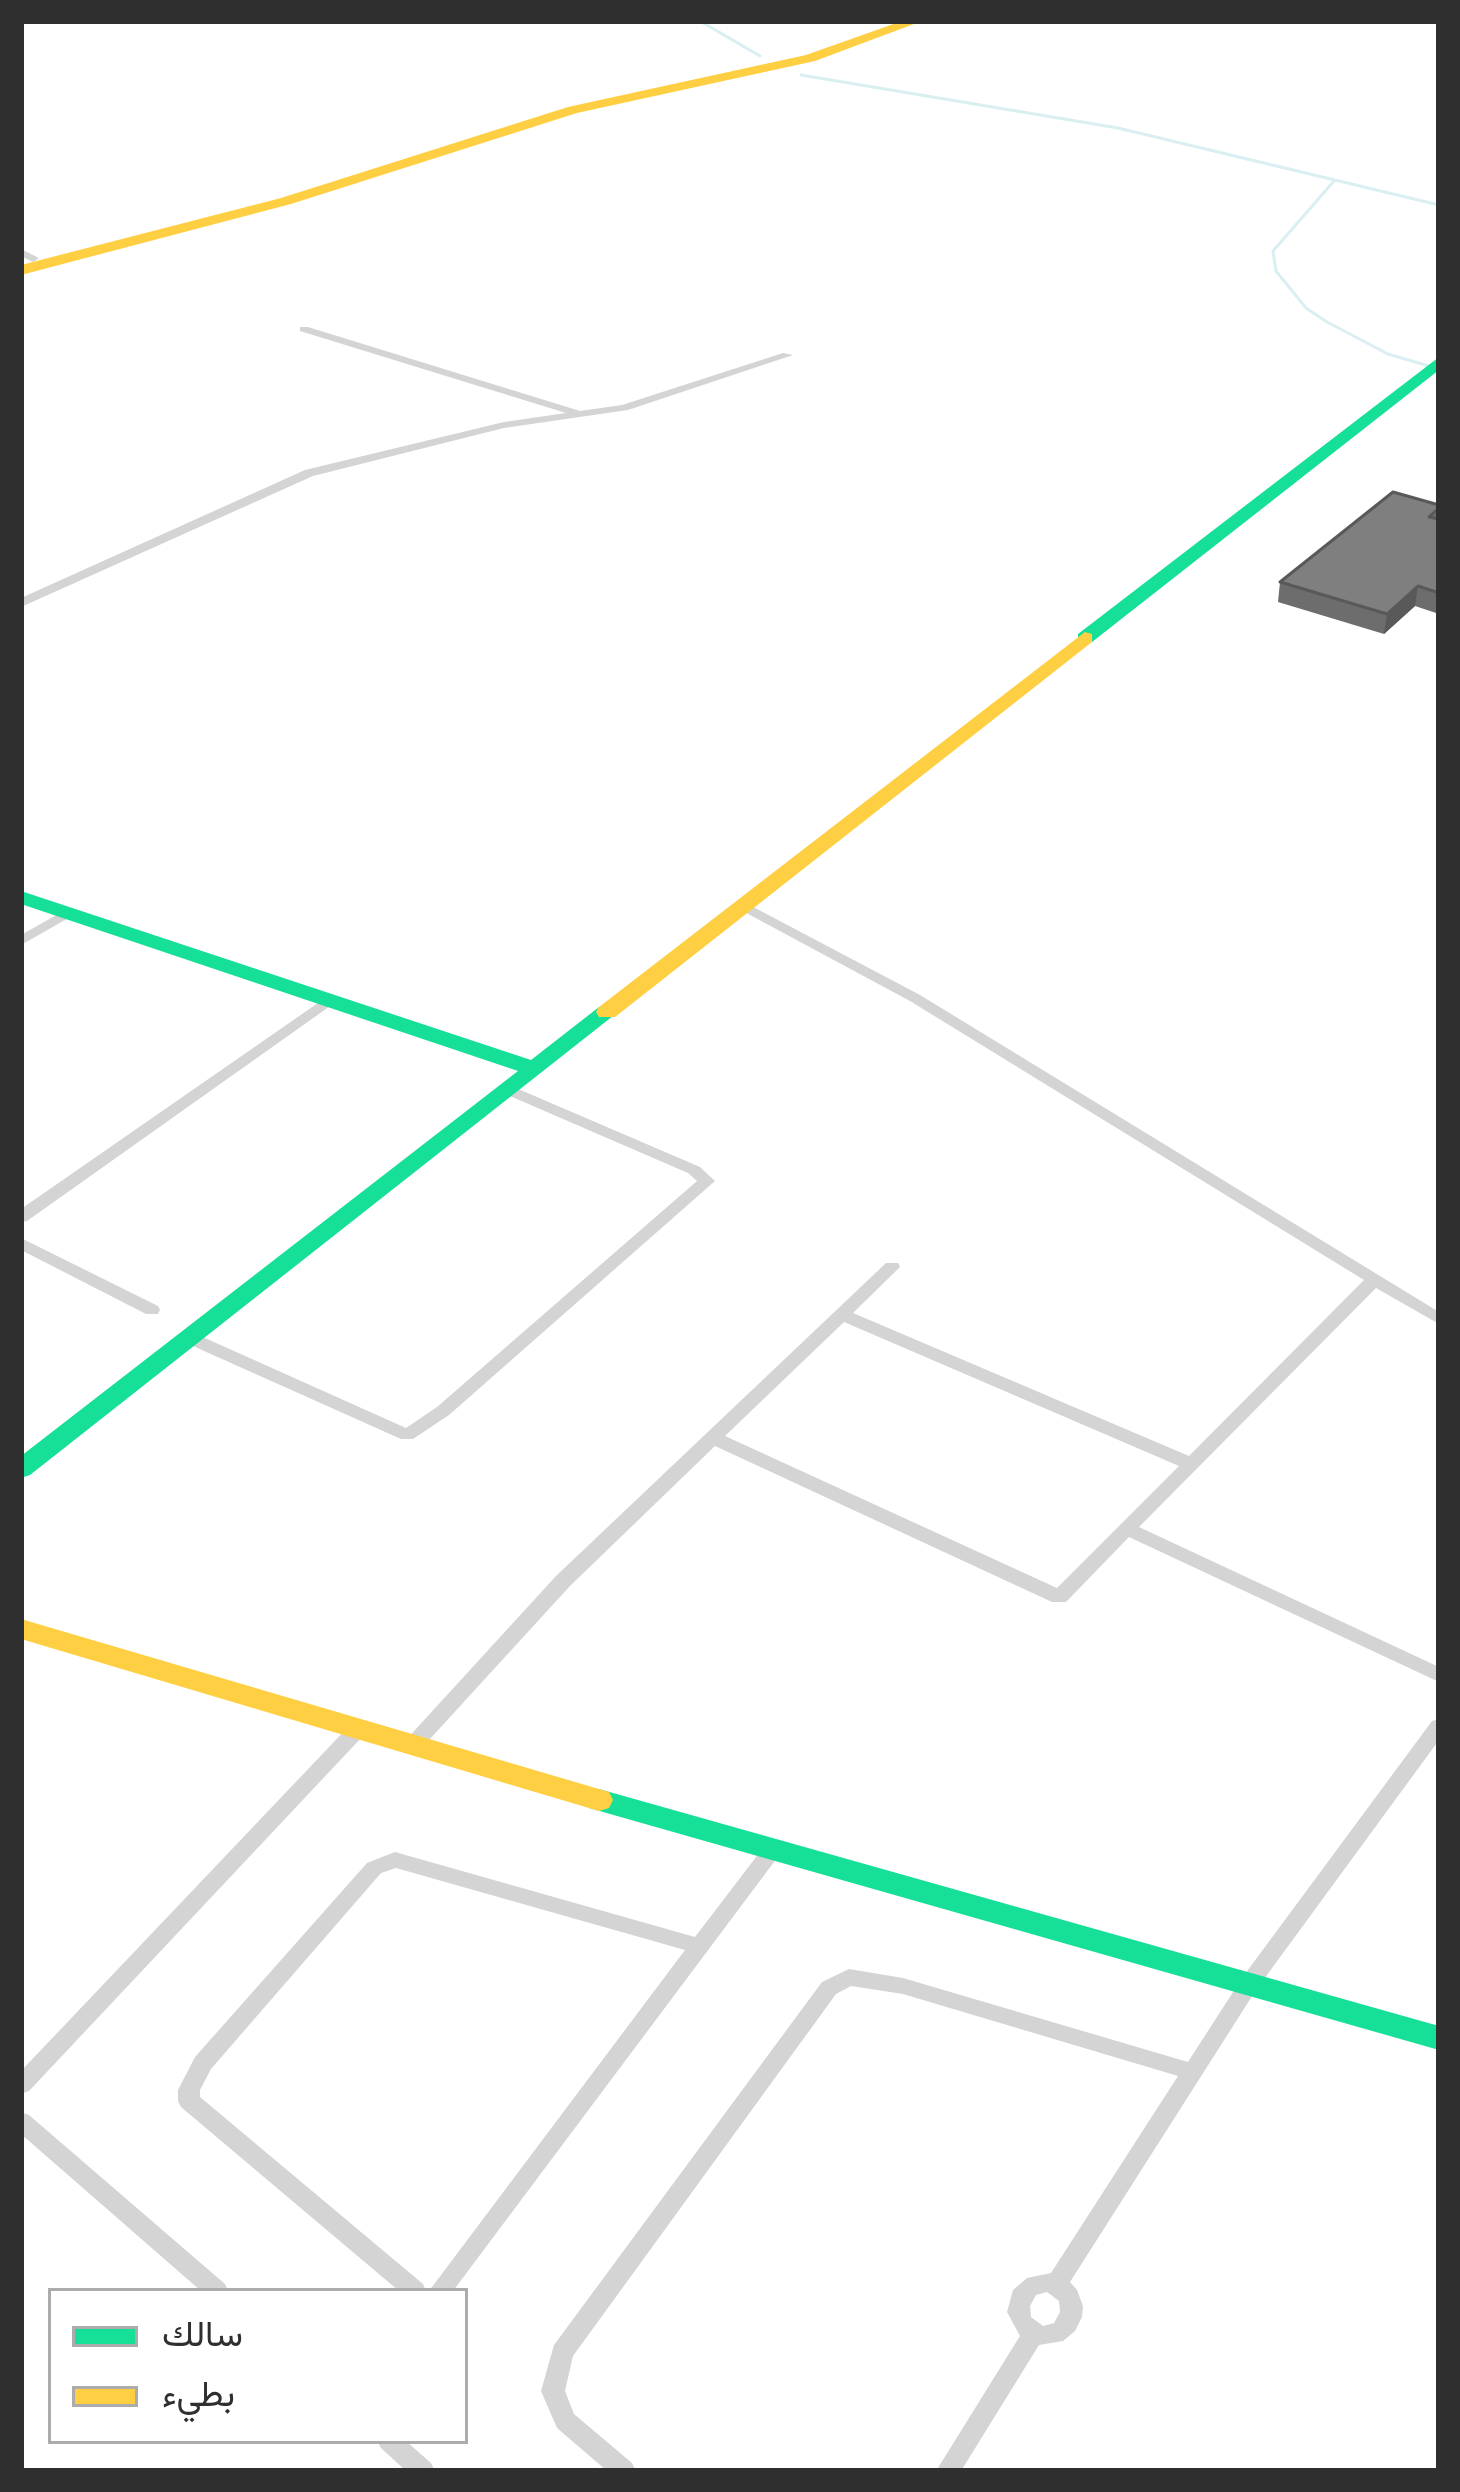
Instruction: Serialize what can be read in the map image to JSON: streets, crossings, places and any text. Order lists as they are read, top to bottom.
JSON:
{
  "legend": ["سالك", "بطيء"]
}
